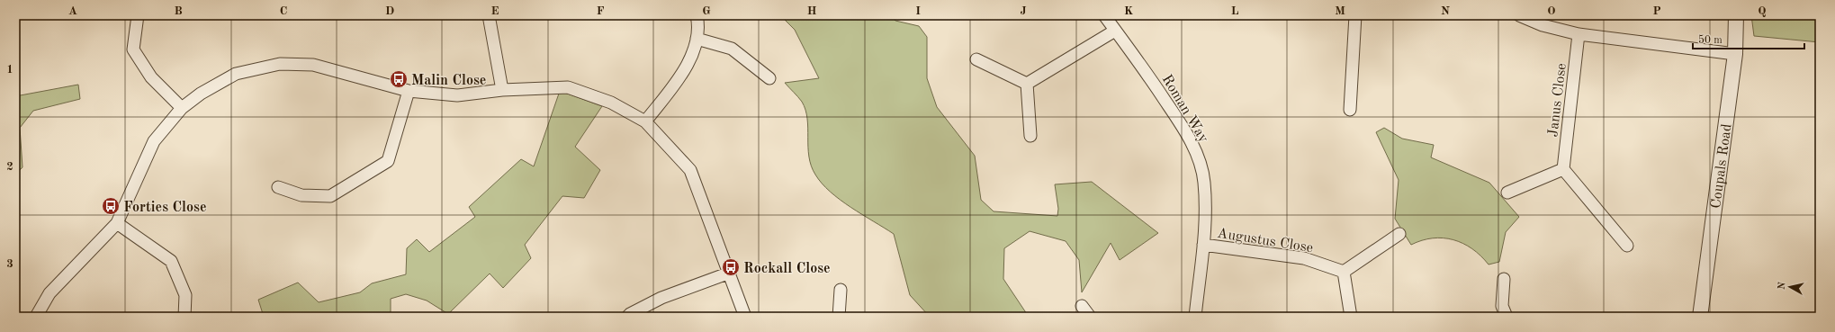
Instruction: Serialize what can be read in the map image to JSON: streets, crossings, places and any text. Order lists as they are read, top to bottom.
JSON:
{
  "streets": {
    "street": [
      "Janus Close",
      "Roman Way",
      "Coupals Road",
      "Augustus Close"
    ]
  },
  "crossings": [
    ["Roman Way", "Augustus Close"]
  ],
  "places": {
    "bus stop": ["Malin Close", "Forties Close", "Rockall Close"]
  },
  "scale_bar": "50 m",
  "north": "left",
  "grid": {
    "columns": [
      "A",
      "B",
      "C",
      "D",
      "E",
      "F",
      "G",
      "H",
      "I",
      "J",
      "K",
      "L",
      "M",
      "N",
      "O",
      "P",
      "Q"
    ],
    "rows": ["1", "2", "3"]
  }
}
